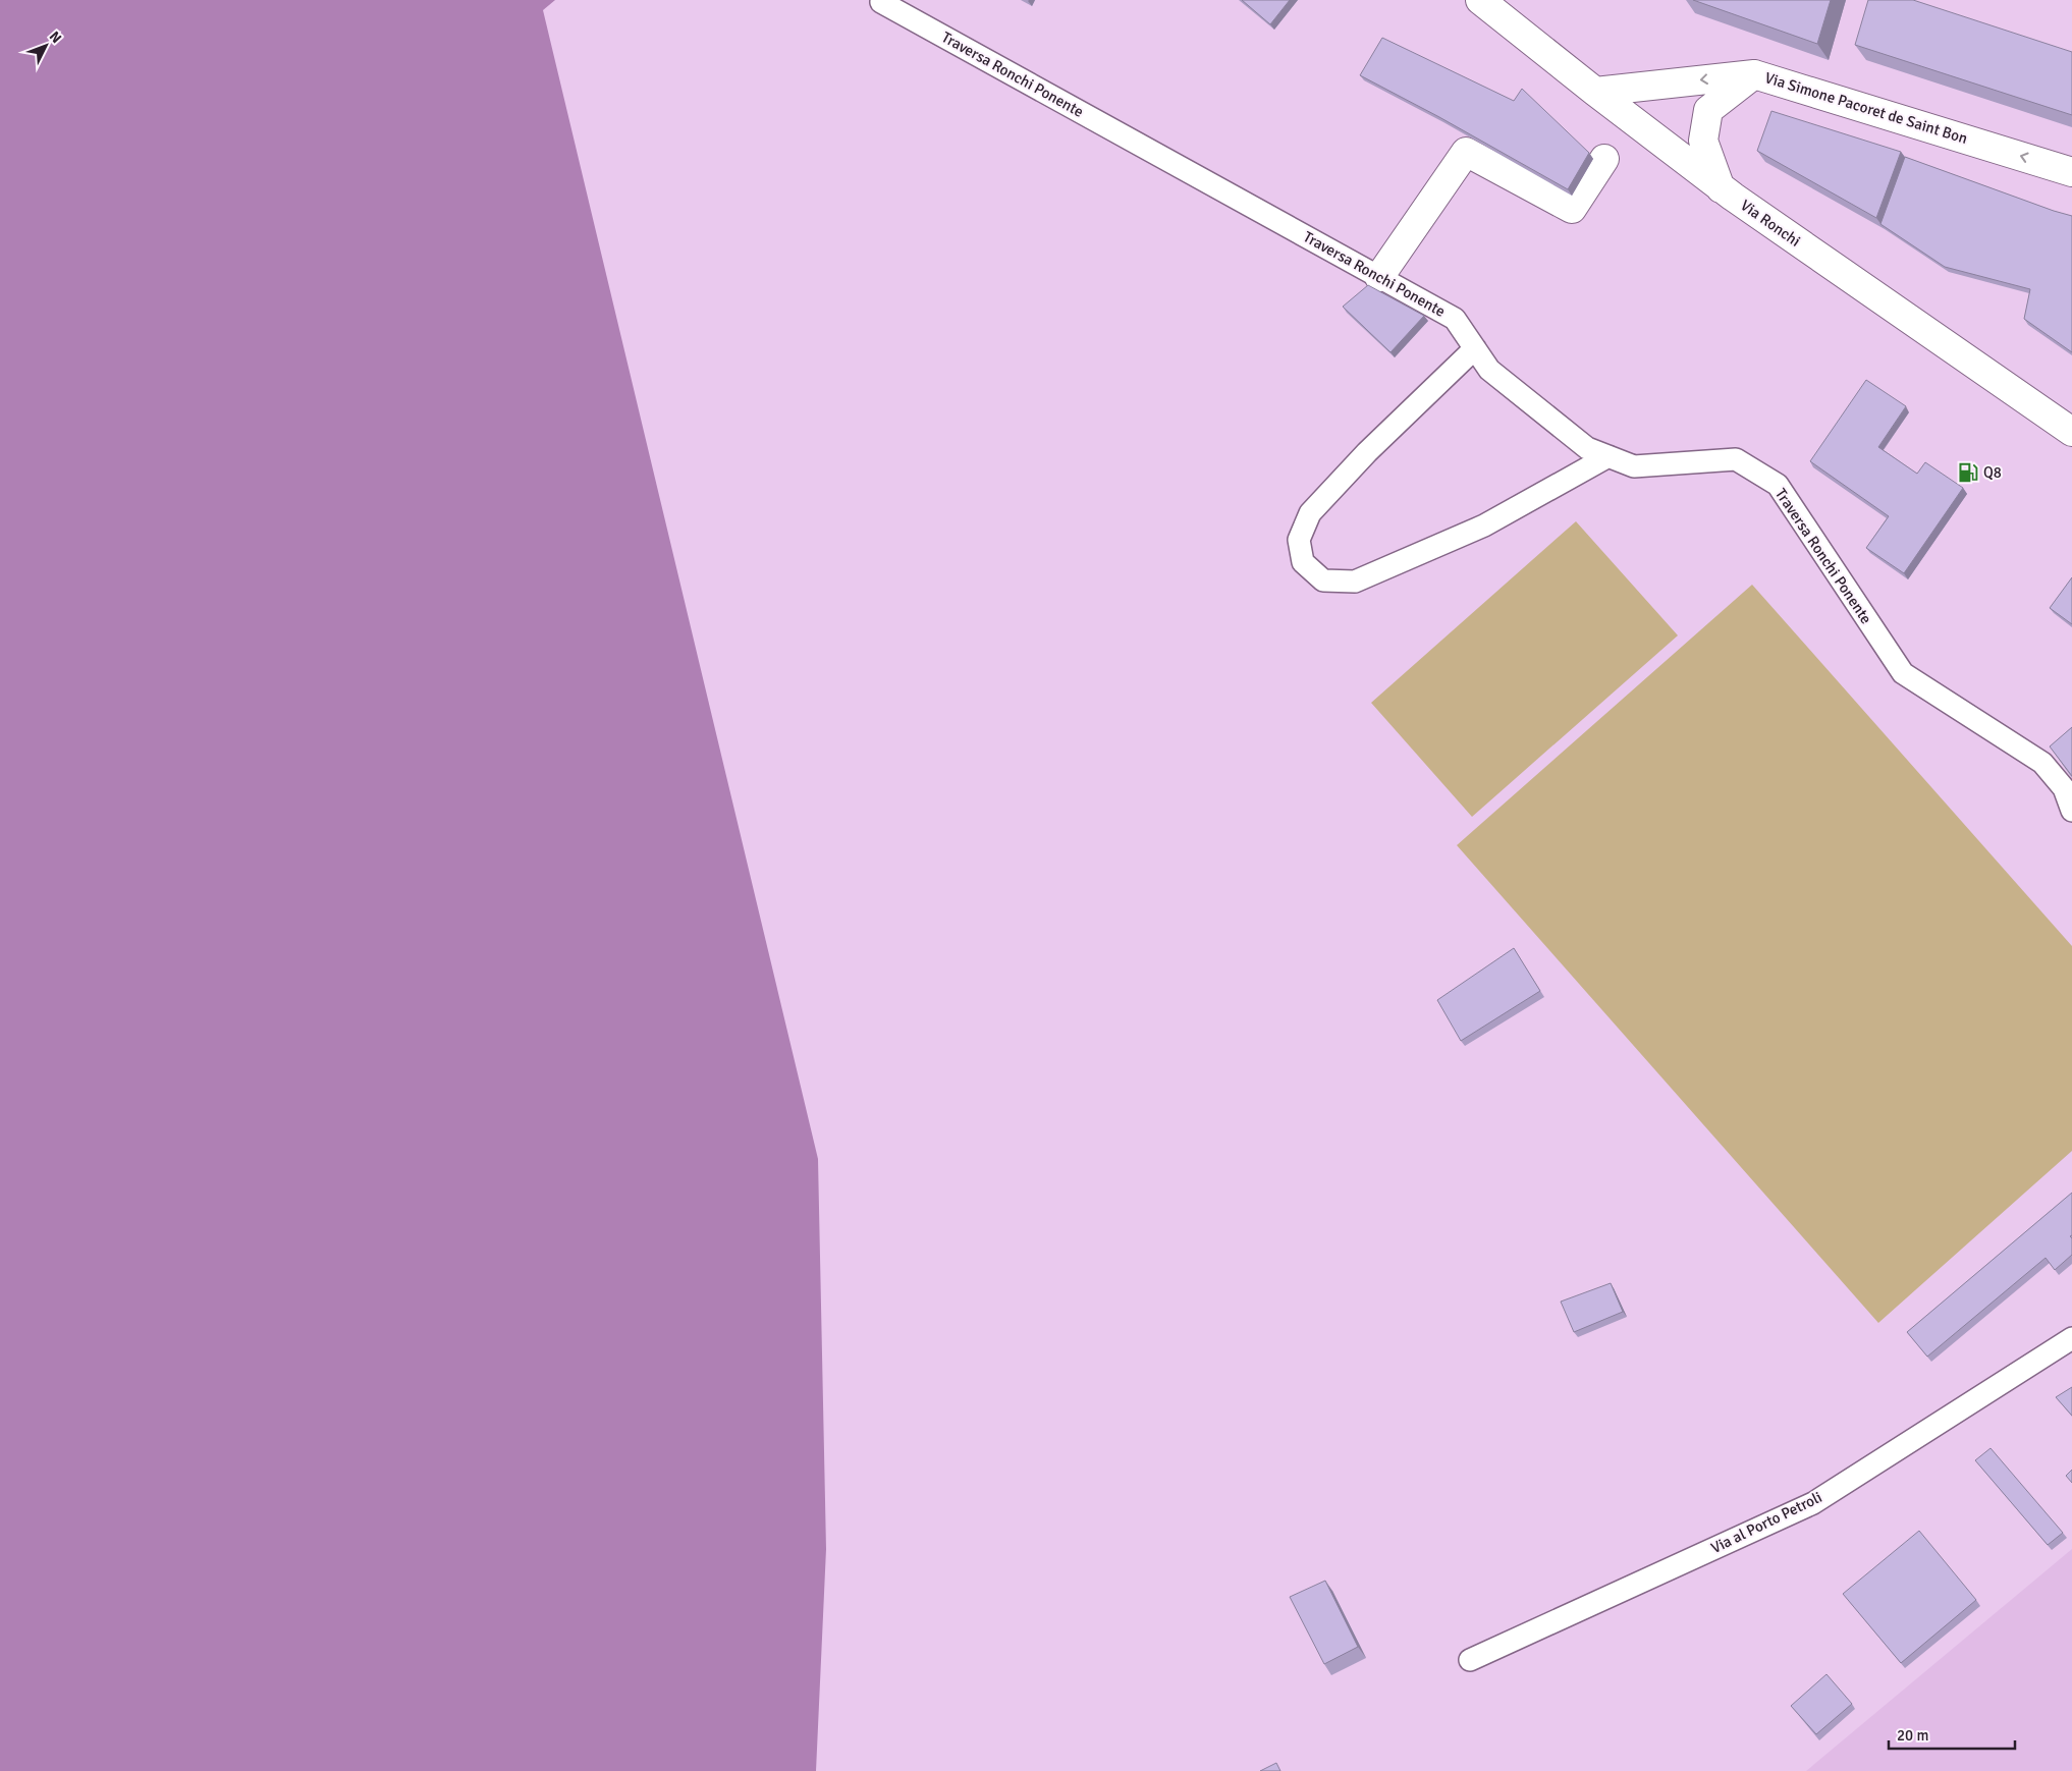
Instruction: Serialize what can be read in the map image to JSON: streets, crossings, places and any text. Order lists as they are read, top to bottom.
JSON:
{
  "streets": {
    "main road": ["Via Simone Pacoret de Saint Bon", "Via Ronchi"],
    "lane": ["Traversa Ronchi Ponente", "Via al Porto Petroli"]
  },
  "crossings": [
    ["Via Simone Pacoret de Saint Bon", "Via Ronchi"]
  ],
  "one_way": ["Via Simone Pacoret de Saint Bon"],
  "places": {
    "fuel station": ["Q8"]
  },
  "scale_bar": "20 m",
  "north": "top right"
}
